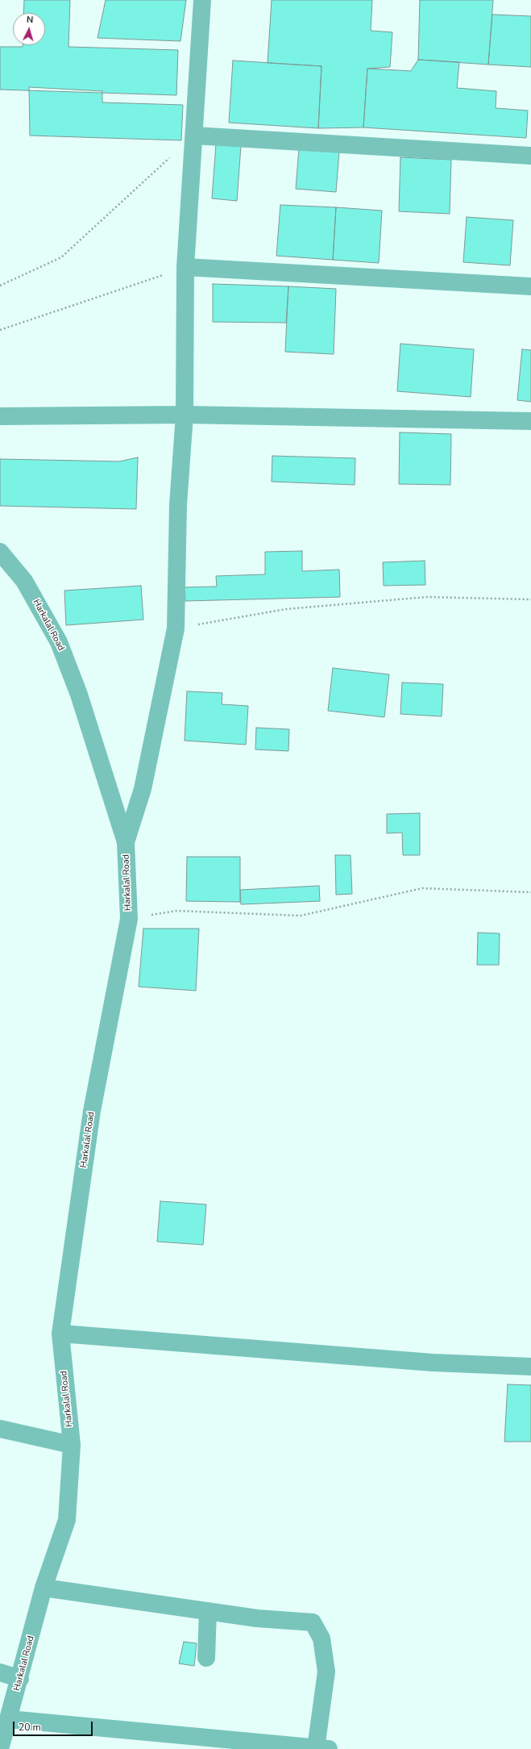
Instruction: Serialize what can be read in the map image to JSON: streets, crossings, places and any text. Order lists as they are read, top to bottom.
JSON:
{
  "streets": {
    "street": ["Harkalal Road"]
  },
  "scale_bar": "20 m",
  "north": "top"
}
